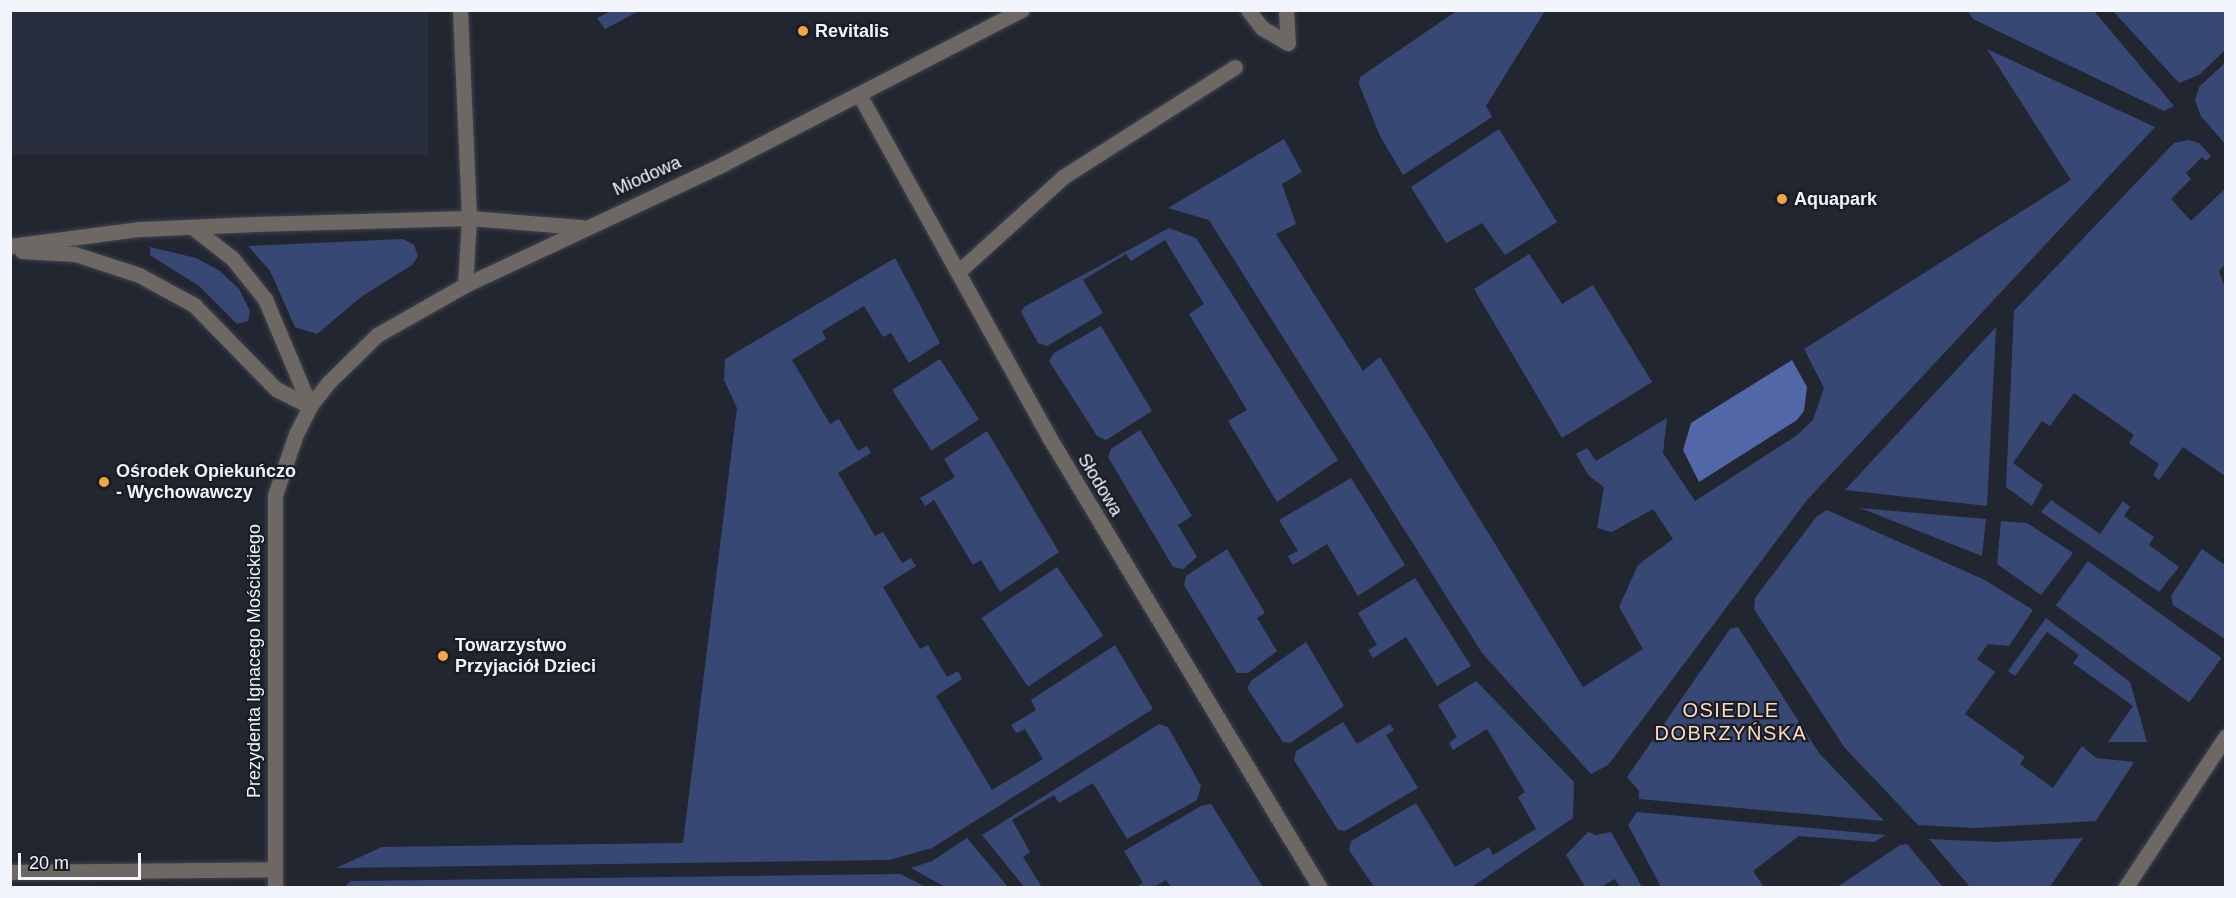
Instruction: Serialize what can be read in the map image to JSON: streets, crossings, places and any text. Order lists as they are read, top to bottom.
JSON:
{
  "streets": {
    "street": ["Miodowa", "Słodowa", "Prezydenta Ignacego Mościckiego"]
  },
  "crossings": [
    ["Miodowa", "Słodowa"],
    ["Miodowa", "Prezydenta Ignacego Mościckiego"]
  ],
  "districts": ["OSIEDLE DOBRZYŃSKA"],
  "places": [
    "Revitalis",
    "Aquapark",
    "Ośrodek Opiekuńczo - Wychowawczy",
    "Towarzystwo Przyjaciół Dzieci"
  ],
  "scale_bar": "20 m"
}
